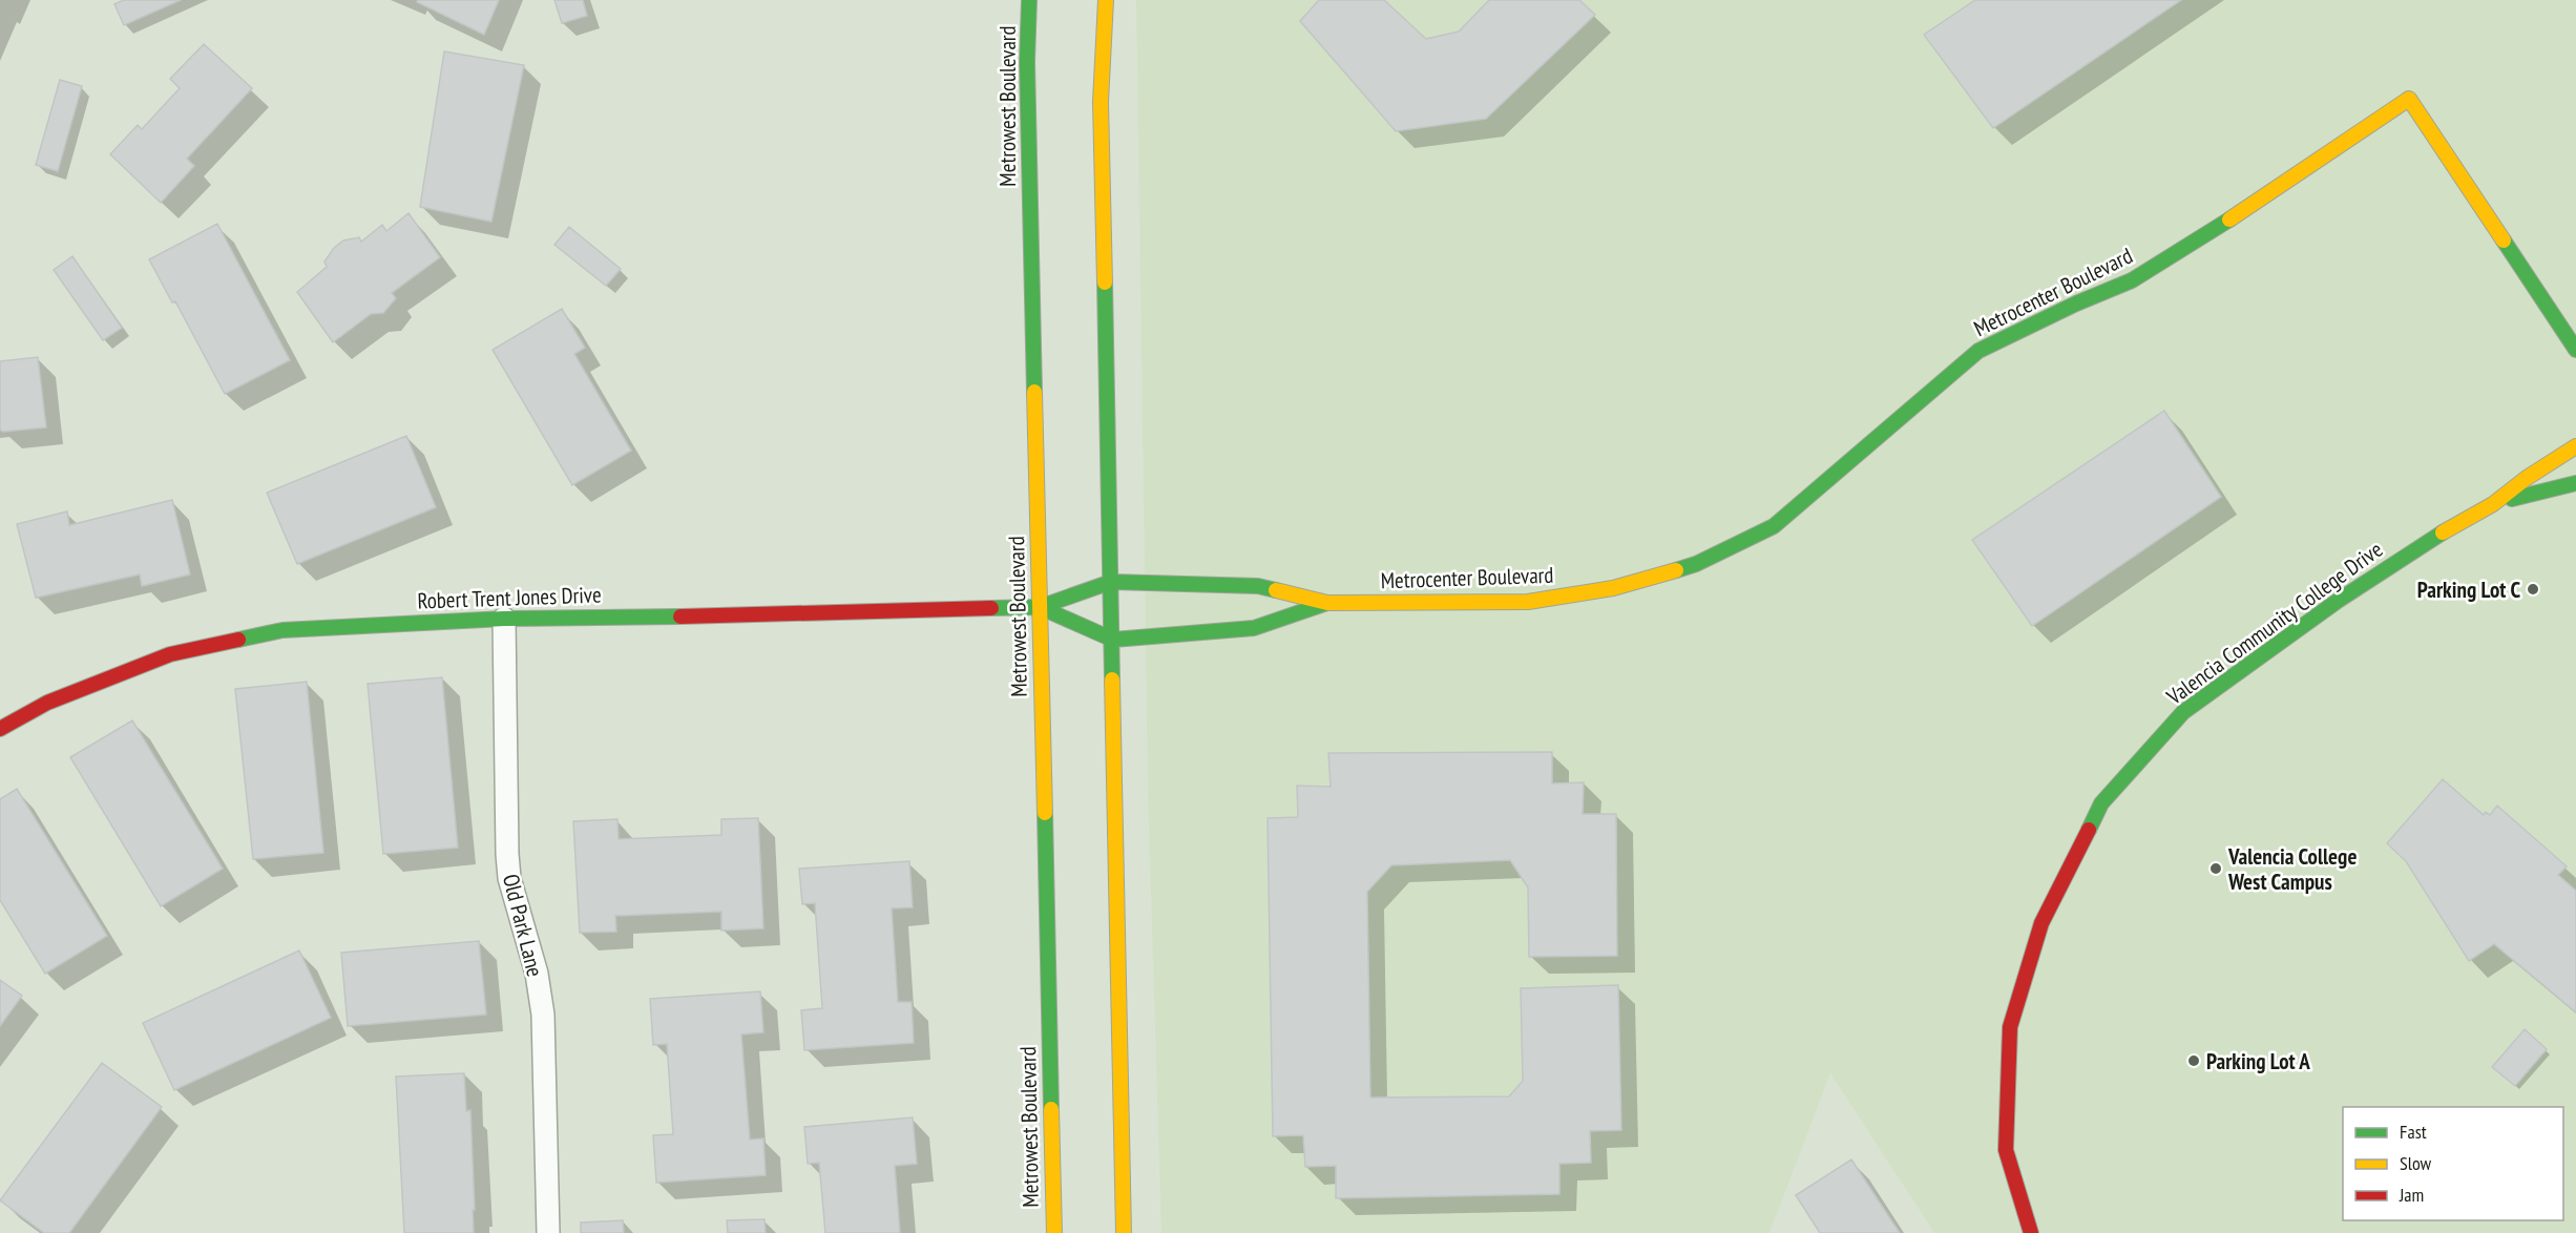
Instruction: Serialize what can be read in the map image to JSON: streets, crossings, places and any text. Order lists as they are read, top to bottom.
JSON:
{
  "streets": {
    "street": [
      "Metrowest Boulevard",
      "Metrocenter Boulevard",
      "Robert Trent Jones Drive",
      "Valencia Community College Drive",
      "Old Park Lane"
    ]
  },
  "crossings": [
    ["Metrowest Boulevard", "Robert Trent Jones Drive"],
    ["Metrocenter Boulevard", "Robert Trent Jones Drive"],
    ["Robert Trent Jones Drive", "Old Park Lane"]
  ],
  "places": ["Parking Lot C", "Valencia College West Campus", "Parking Lot A"],
  "legend": ["Fast", "Slow", "Jam"]
}
